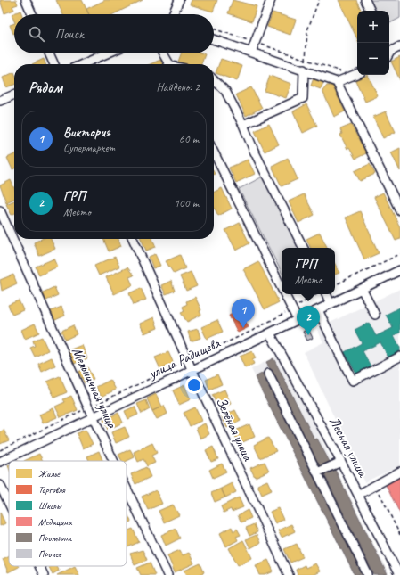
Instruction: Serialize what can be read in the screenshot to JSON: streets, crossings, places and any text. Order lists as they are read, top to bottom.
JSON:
{
  "streets": {
    "street": [
      "улица Радищева",
      "Мельничная улица",
      "Зелёная улица",
      "Лесная улица"
    ]
  },
  "crossings": [
    ["улица Радищева", "Мельничная улица"],
    ["улица Радищева", "Зелёная улица"],
    ["улица Радищева", "Лесная улица"]
  ],
  "legend": [
    "Жильё",
    "Торговля",
    "Школы",
    "Медицина",
    "Промзона",
    "Прочее"
  ],
  "page": {
    "map_buttons": ["+", "−"],
    "search": "Поиск",
    "heading": ["Рядом", "Найдено: 2"],
    "list": [
      {
        "mark": "1",
        "name": "Виктория",
        "note": "Супермаркет",
        "value": "60 m"
      },
      {
        "mark": "2",
        "name": "ГРП",
        "note": "Место",
        "value": "100 m"
      }
    ],
    "popup": ["ГРП", "Место"],
    "pins": ["1", "2"]
  }
}
